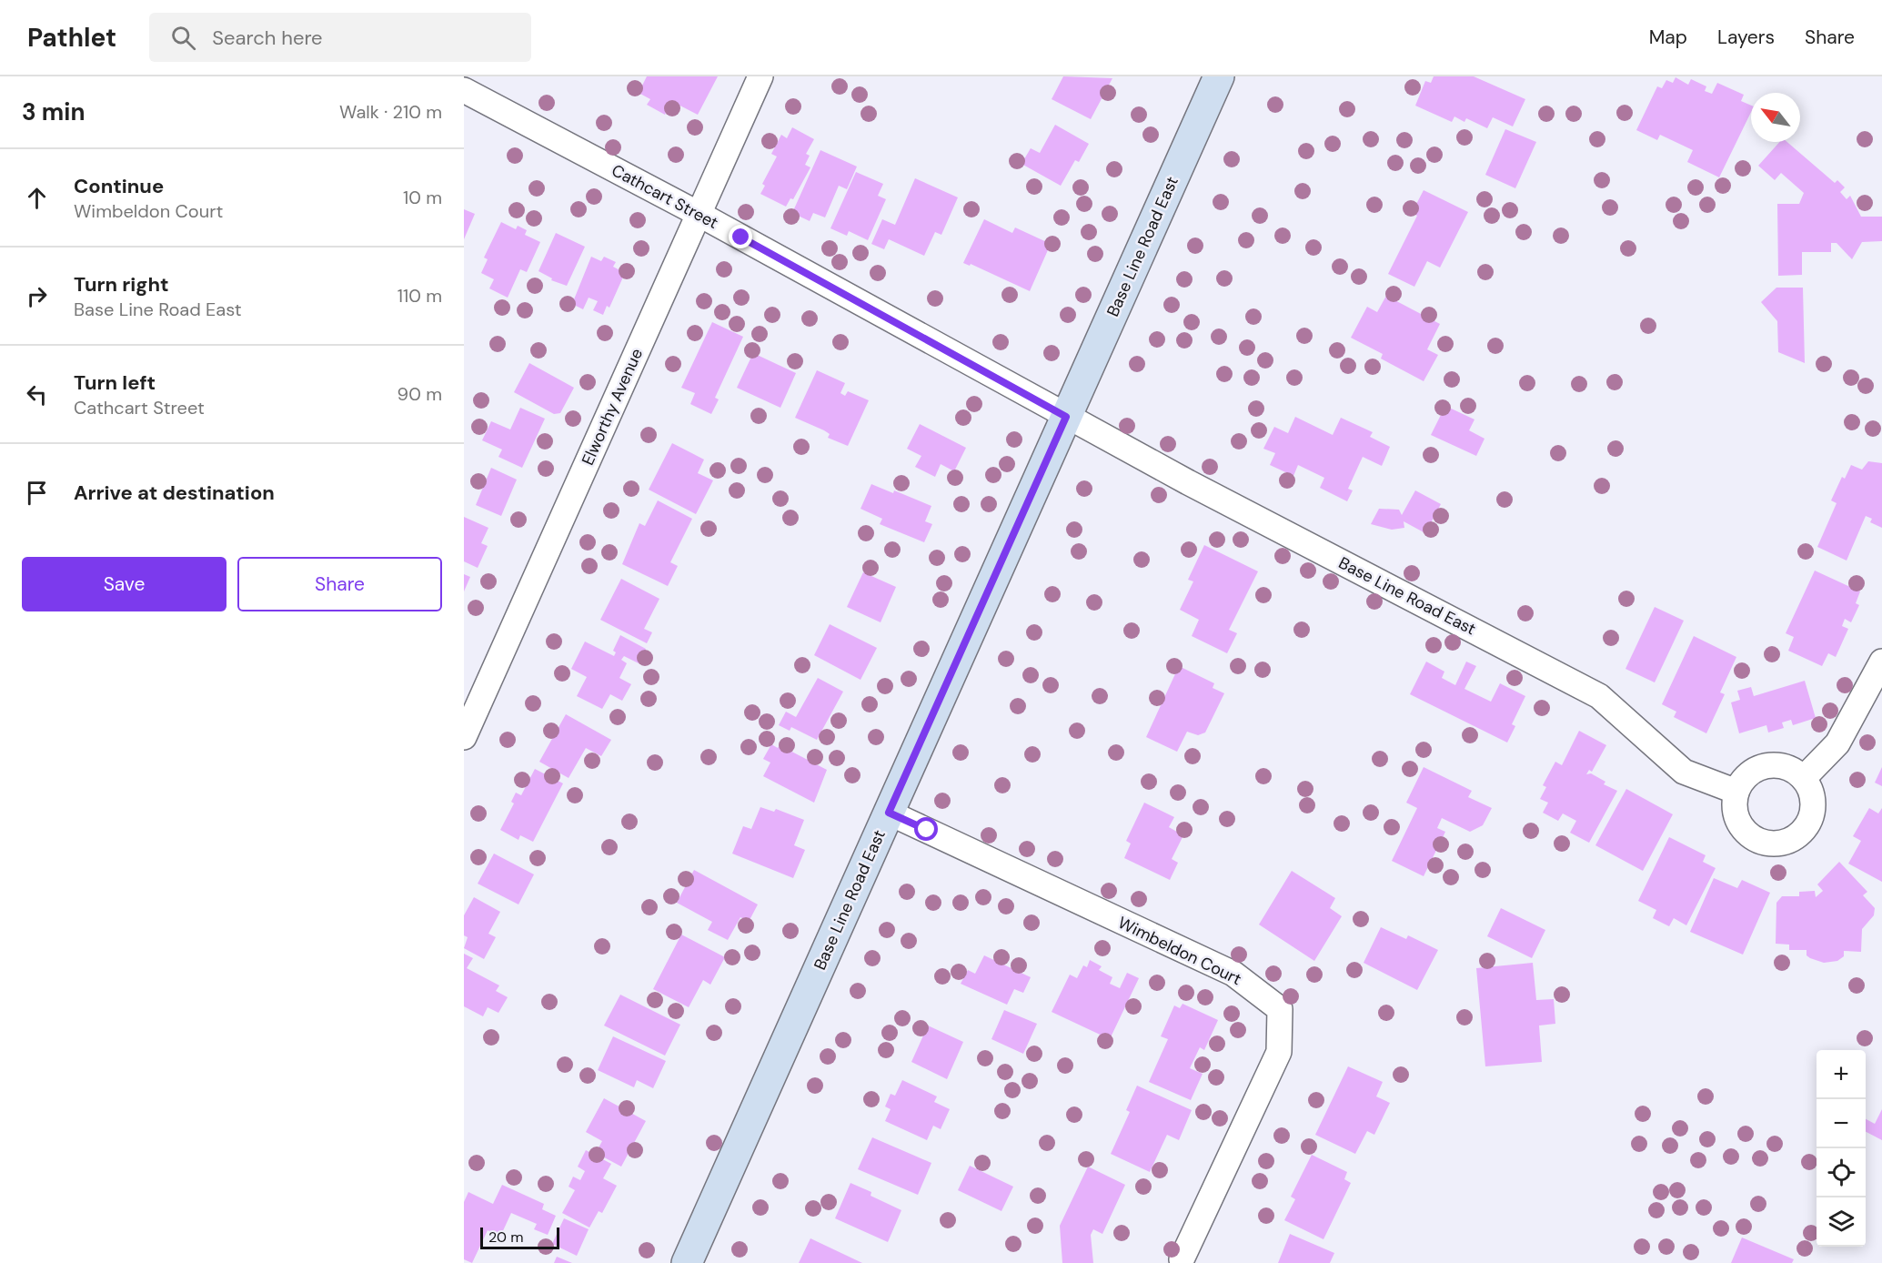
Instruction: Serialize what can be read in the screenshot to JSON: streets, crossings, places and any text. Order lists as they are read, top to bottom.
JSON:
{
  "streets": {
    "street": [
      "Cathcart Street",
      "Base Line Road East",
      "Elworthy Avenue",
      "Wimbeldon Court"
    ]
  },
  "crossings": [
    ["Cathcart Street", "Base Line Road East"],
    ["Cathcart Street", "Elworthy Avenue"],
    ["Base Line Road East", "Wimbeldon Court"]
  ],
  "scale_bar": "20 m",
  "north": "top left",
  "page": {
    "header": "Pathlet",
    "search": "Search here",
    "nav": ["Map", "Layers", "Share"],
    "heading": ["3 min", "Walk · 210 m"],
    "list": [
      ["Continue", "Wimbeldon Court", "10 m"],
      ["Turn right", "Base Line Road East", "110 m"],
      ["Turn left", "Cathcart Street", "90 m"],
      "Arrive at destination"
    ],
    "buttons": ["Save", "Share"],
    "map_buttons": ["+", "−"],
    "scale": "20 m"
  }
}
